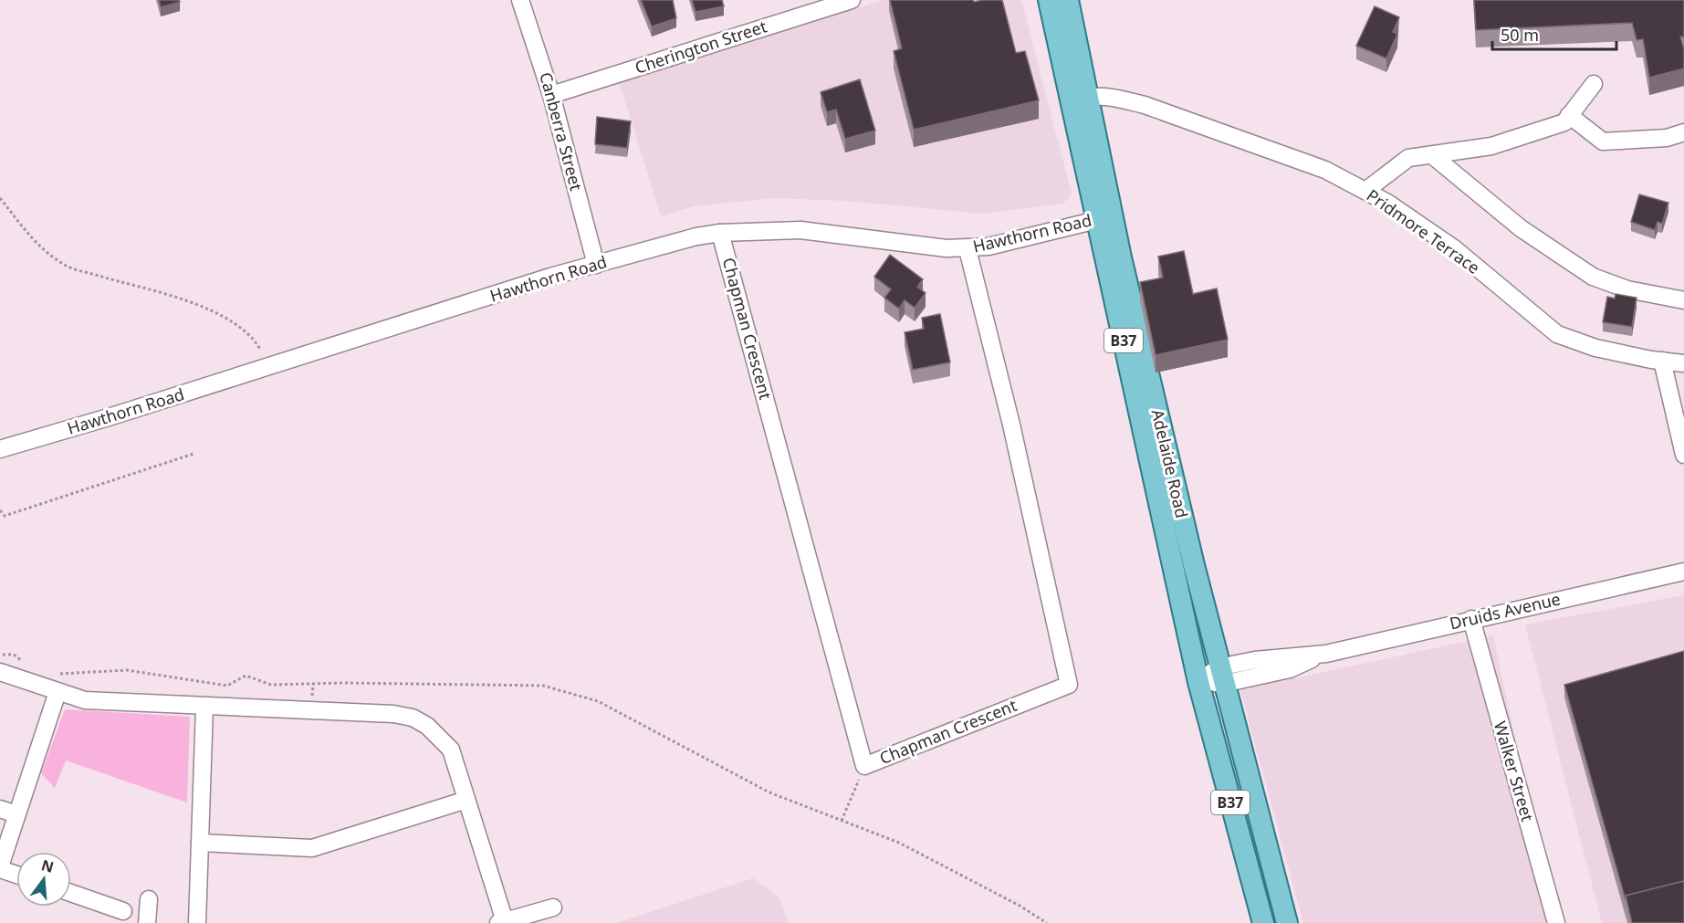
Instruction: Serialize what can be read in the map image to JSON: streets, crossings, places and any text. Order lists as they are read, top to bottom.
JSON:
{
  "streets": {
    "main road": ["B37", "Adelaide Road"],
    "street": [
      "Cherington Street",
      "Canberra Street",
      "Pridmore Terrace",
      "Hawthorn Road",
      "Chapman Crescent",
      "Druids Avenue",
      "Walker Street"
    ]
  },
  "crossings": [
    ["Cherington Street", "Canberra Street"],
    ["Canberra Street", "Hawthorn Road"],
    ["Pridmore Terrace", "Adelaide Road"],
    ["Hawthorn Road", "Chapman Crescent"],
    ["Hawthorn Road", "Adelaide Road"],
    ["Adelaide Road", "Druids Avenue"],
    ["Druids Avenue", "Walker Street"]
  ],
  "scale_bar": "50 m",
  "north": "top"
}
